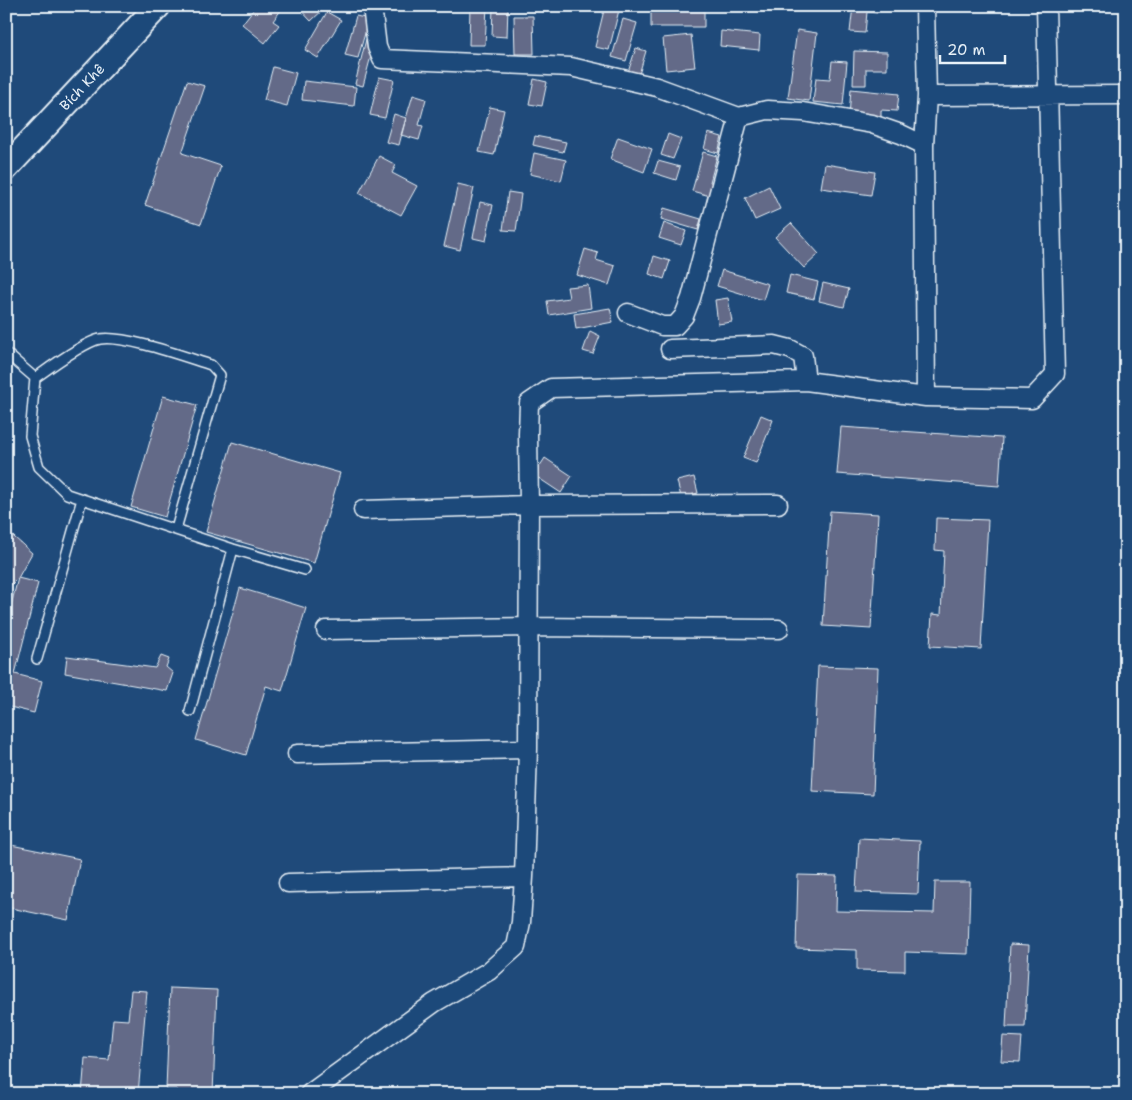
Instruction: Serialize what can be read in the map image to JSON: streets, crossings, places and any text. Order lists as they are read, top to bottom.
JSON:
{
  "streets": {
    "main road": ["Bích Khê"]
  },
  "scale_bar": "20 m"
}
